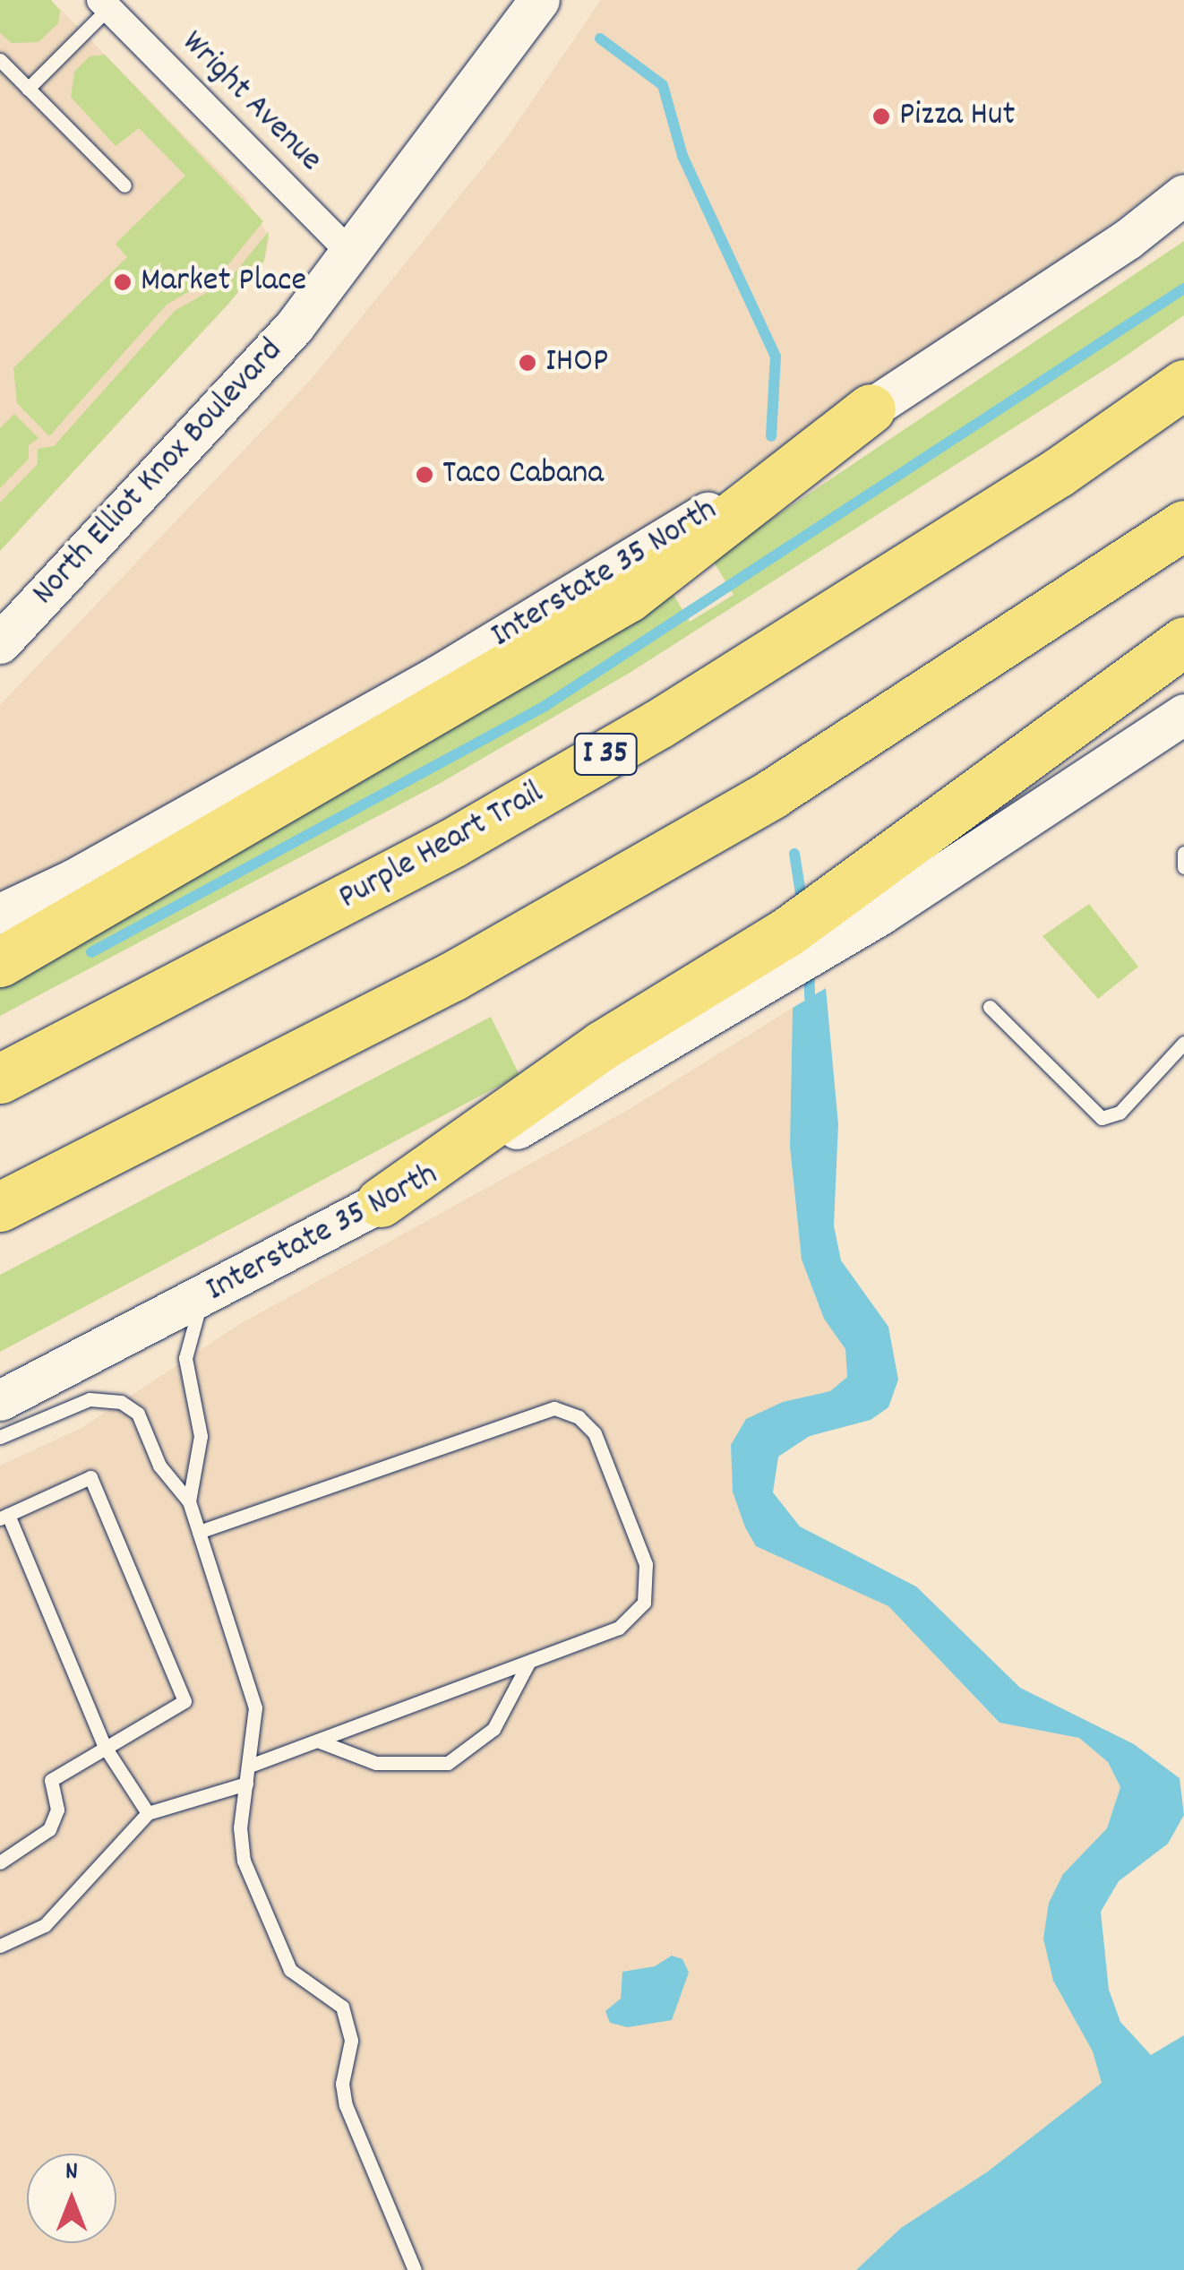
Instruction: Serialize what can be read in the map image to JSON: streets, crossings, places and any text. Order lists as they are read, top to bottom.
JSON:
{
  "streets": {
    "highway": ["I 35", "Purple Heart Trail"],
    "main road": ["North Elliot Knox Boulevard", "Interstate 35 North"],
    "street": ["Wright Avenue"]
  },
  "crossings": [
    ["Wright Avenue", "North Elliot Knox Boulevard"]
  ],
  "places": [
    "Pizza Hut",
    "Market Place",
    "IHOP",
    "Taco Cabana"
  ],
  "north": "top"
}
